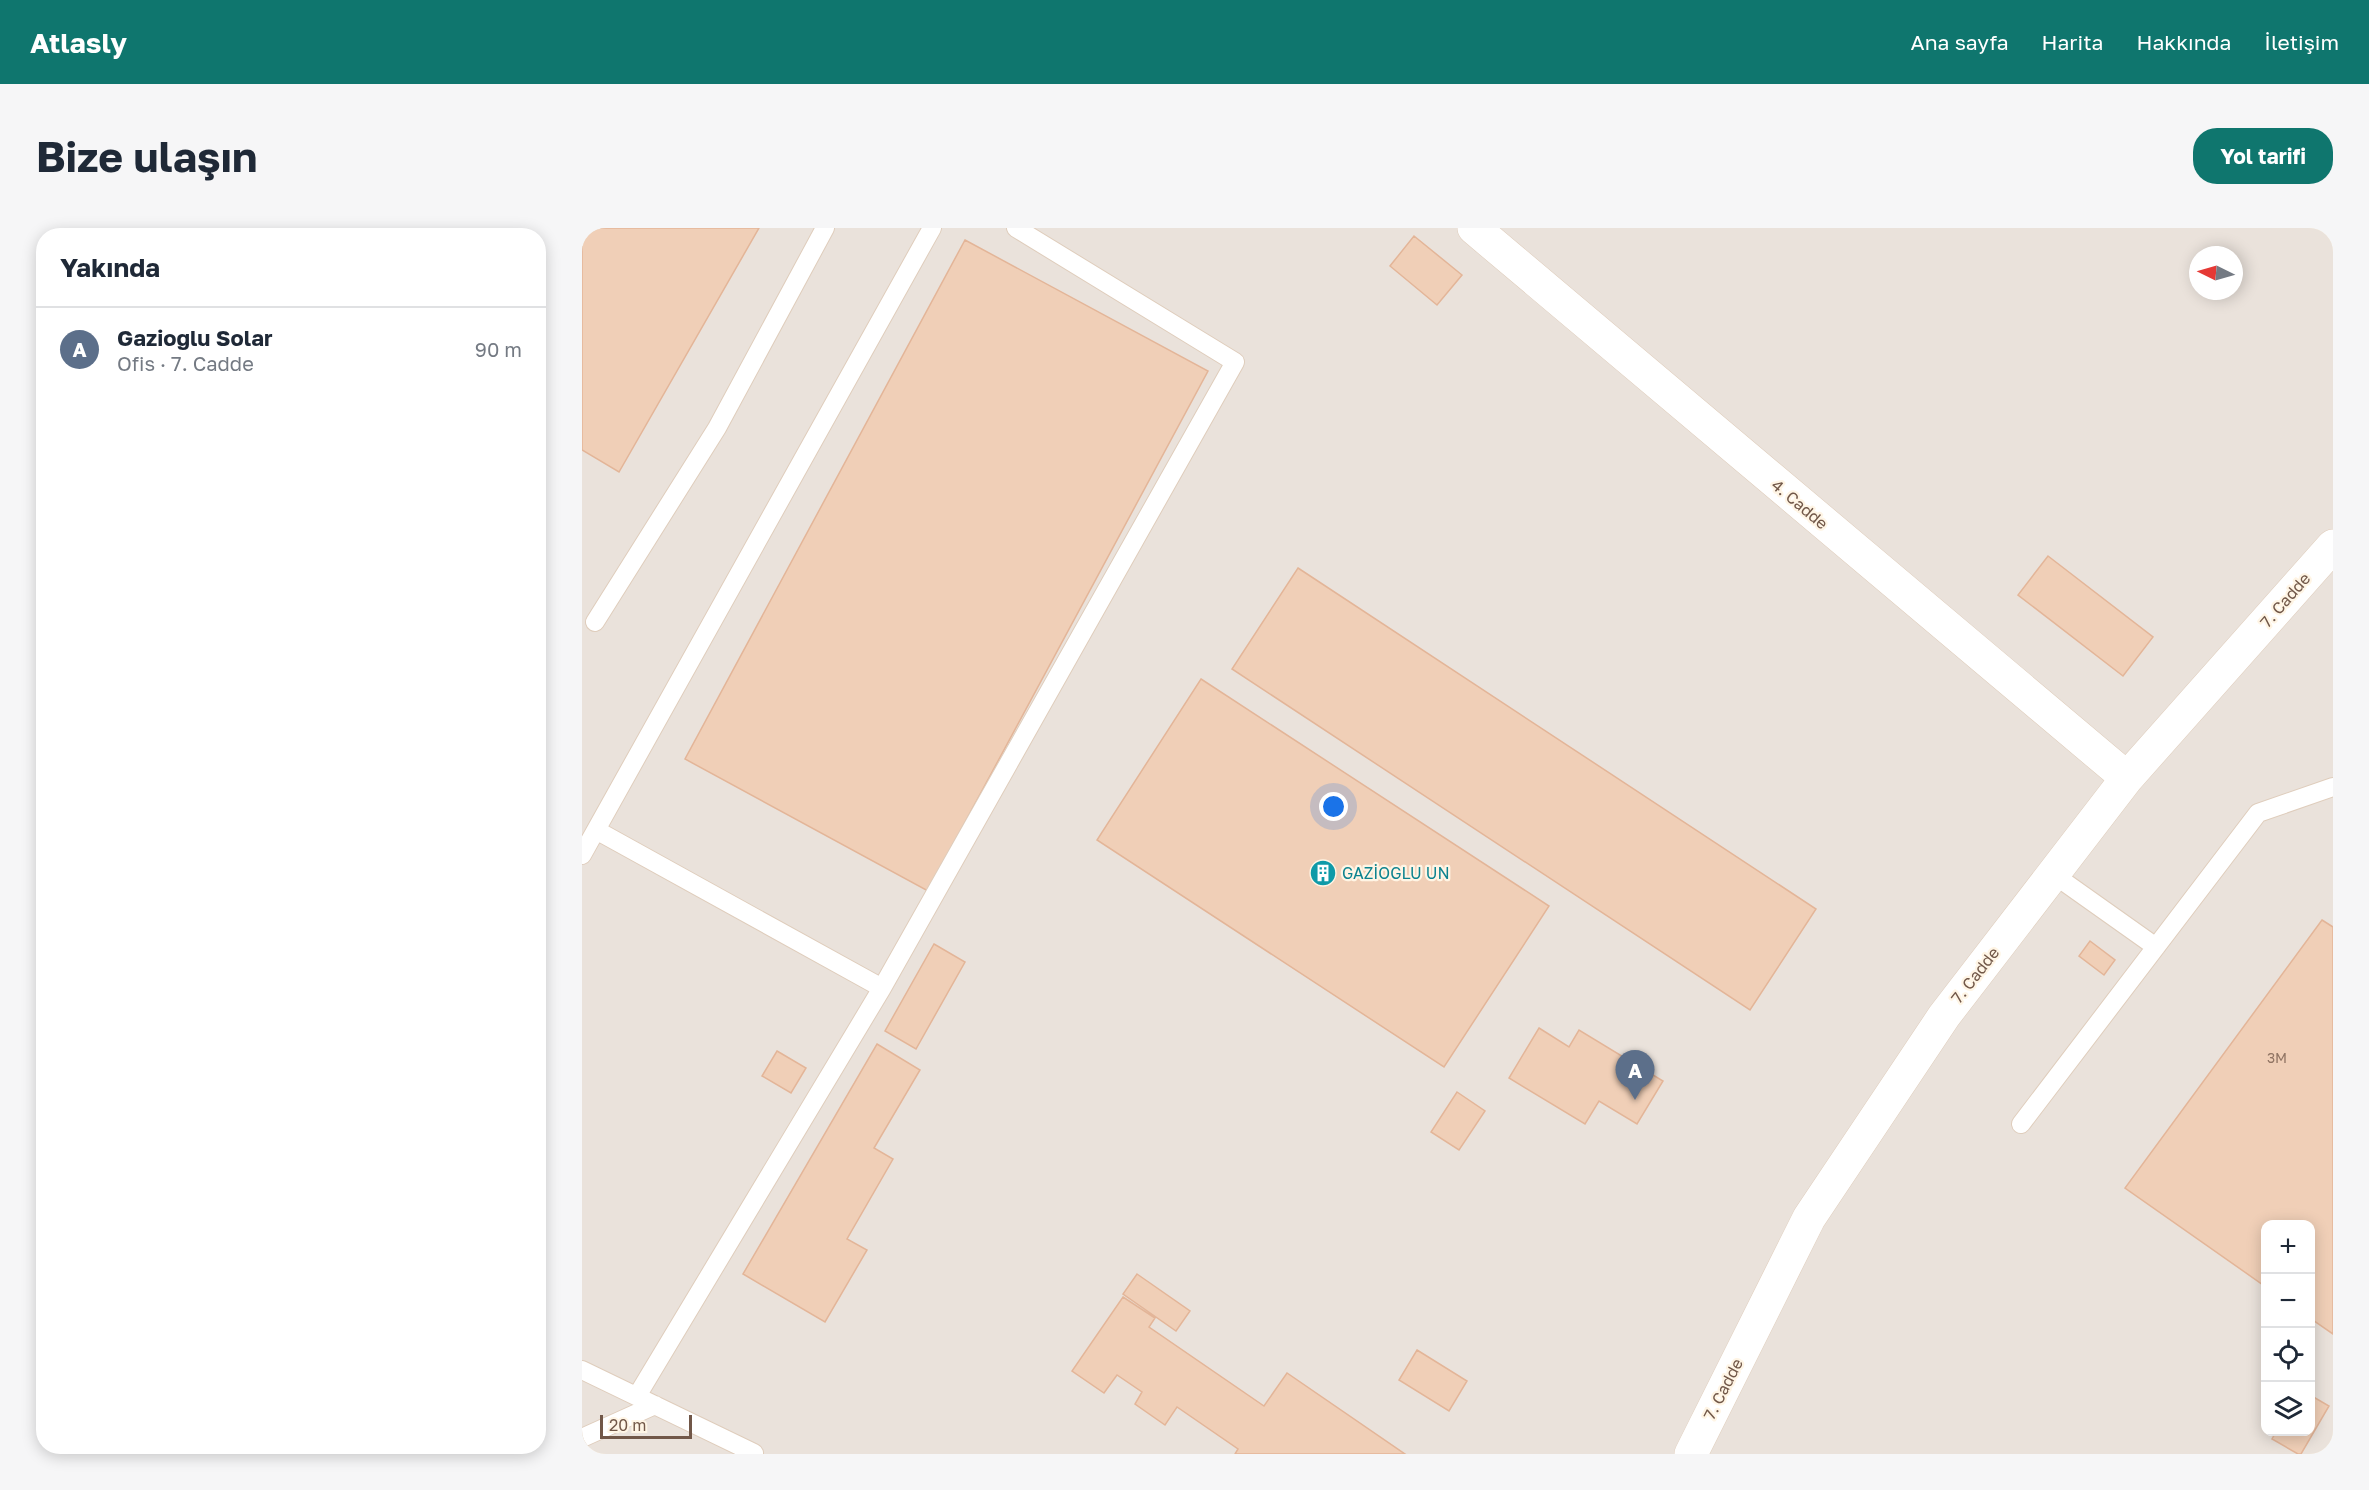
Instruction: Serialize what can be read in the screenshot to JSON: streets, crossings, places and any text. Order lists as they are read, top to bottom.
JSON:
{
  "streets": {
    "street": ["4. Cadde", "7. Cadde"]
  },
  "crossings": [
    ["4. Cadde", "7. Cadde"]
  ],
  "places": {
    "building": ["GAZİOĞLU UN"]
  },
  "house_numbers": ["3M"],
  "scale_bar": "20 m",
  "north": "left",
  "page": {
    "header": "Atlasly",
    "nav": [
      "Ana sayfa",
      "Harita",
      "Hakkında",
      "İletişim"
    ],
    "buttons": "Yol tarifi",
    "title": "Bize ulaşın",
    "heading": "Yakında",
    "list": [
      {
        "mark": "A",
        "name": "Gazioğlu Solar",
        "note": "Ofis · 7. Cadde",
        "value": "90 m"
      }
    ],
    "pins": "A",
    "map_buttons": ["+", "−"],
    "scale": "20 m"
  }
}
